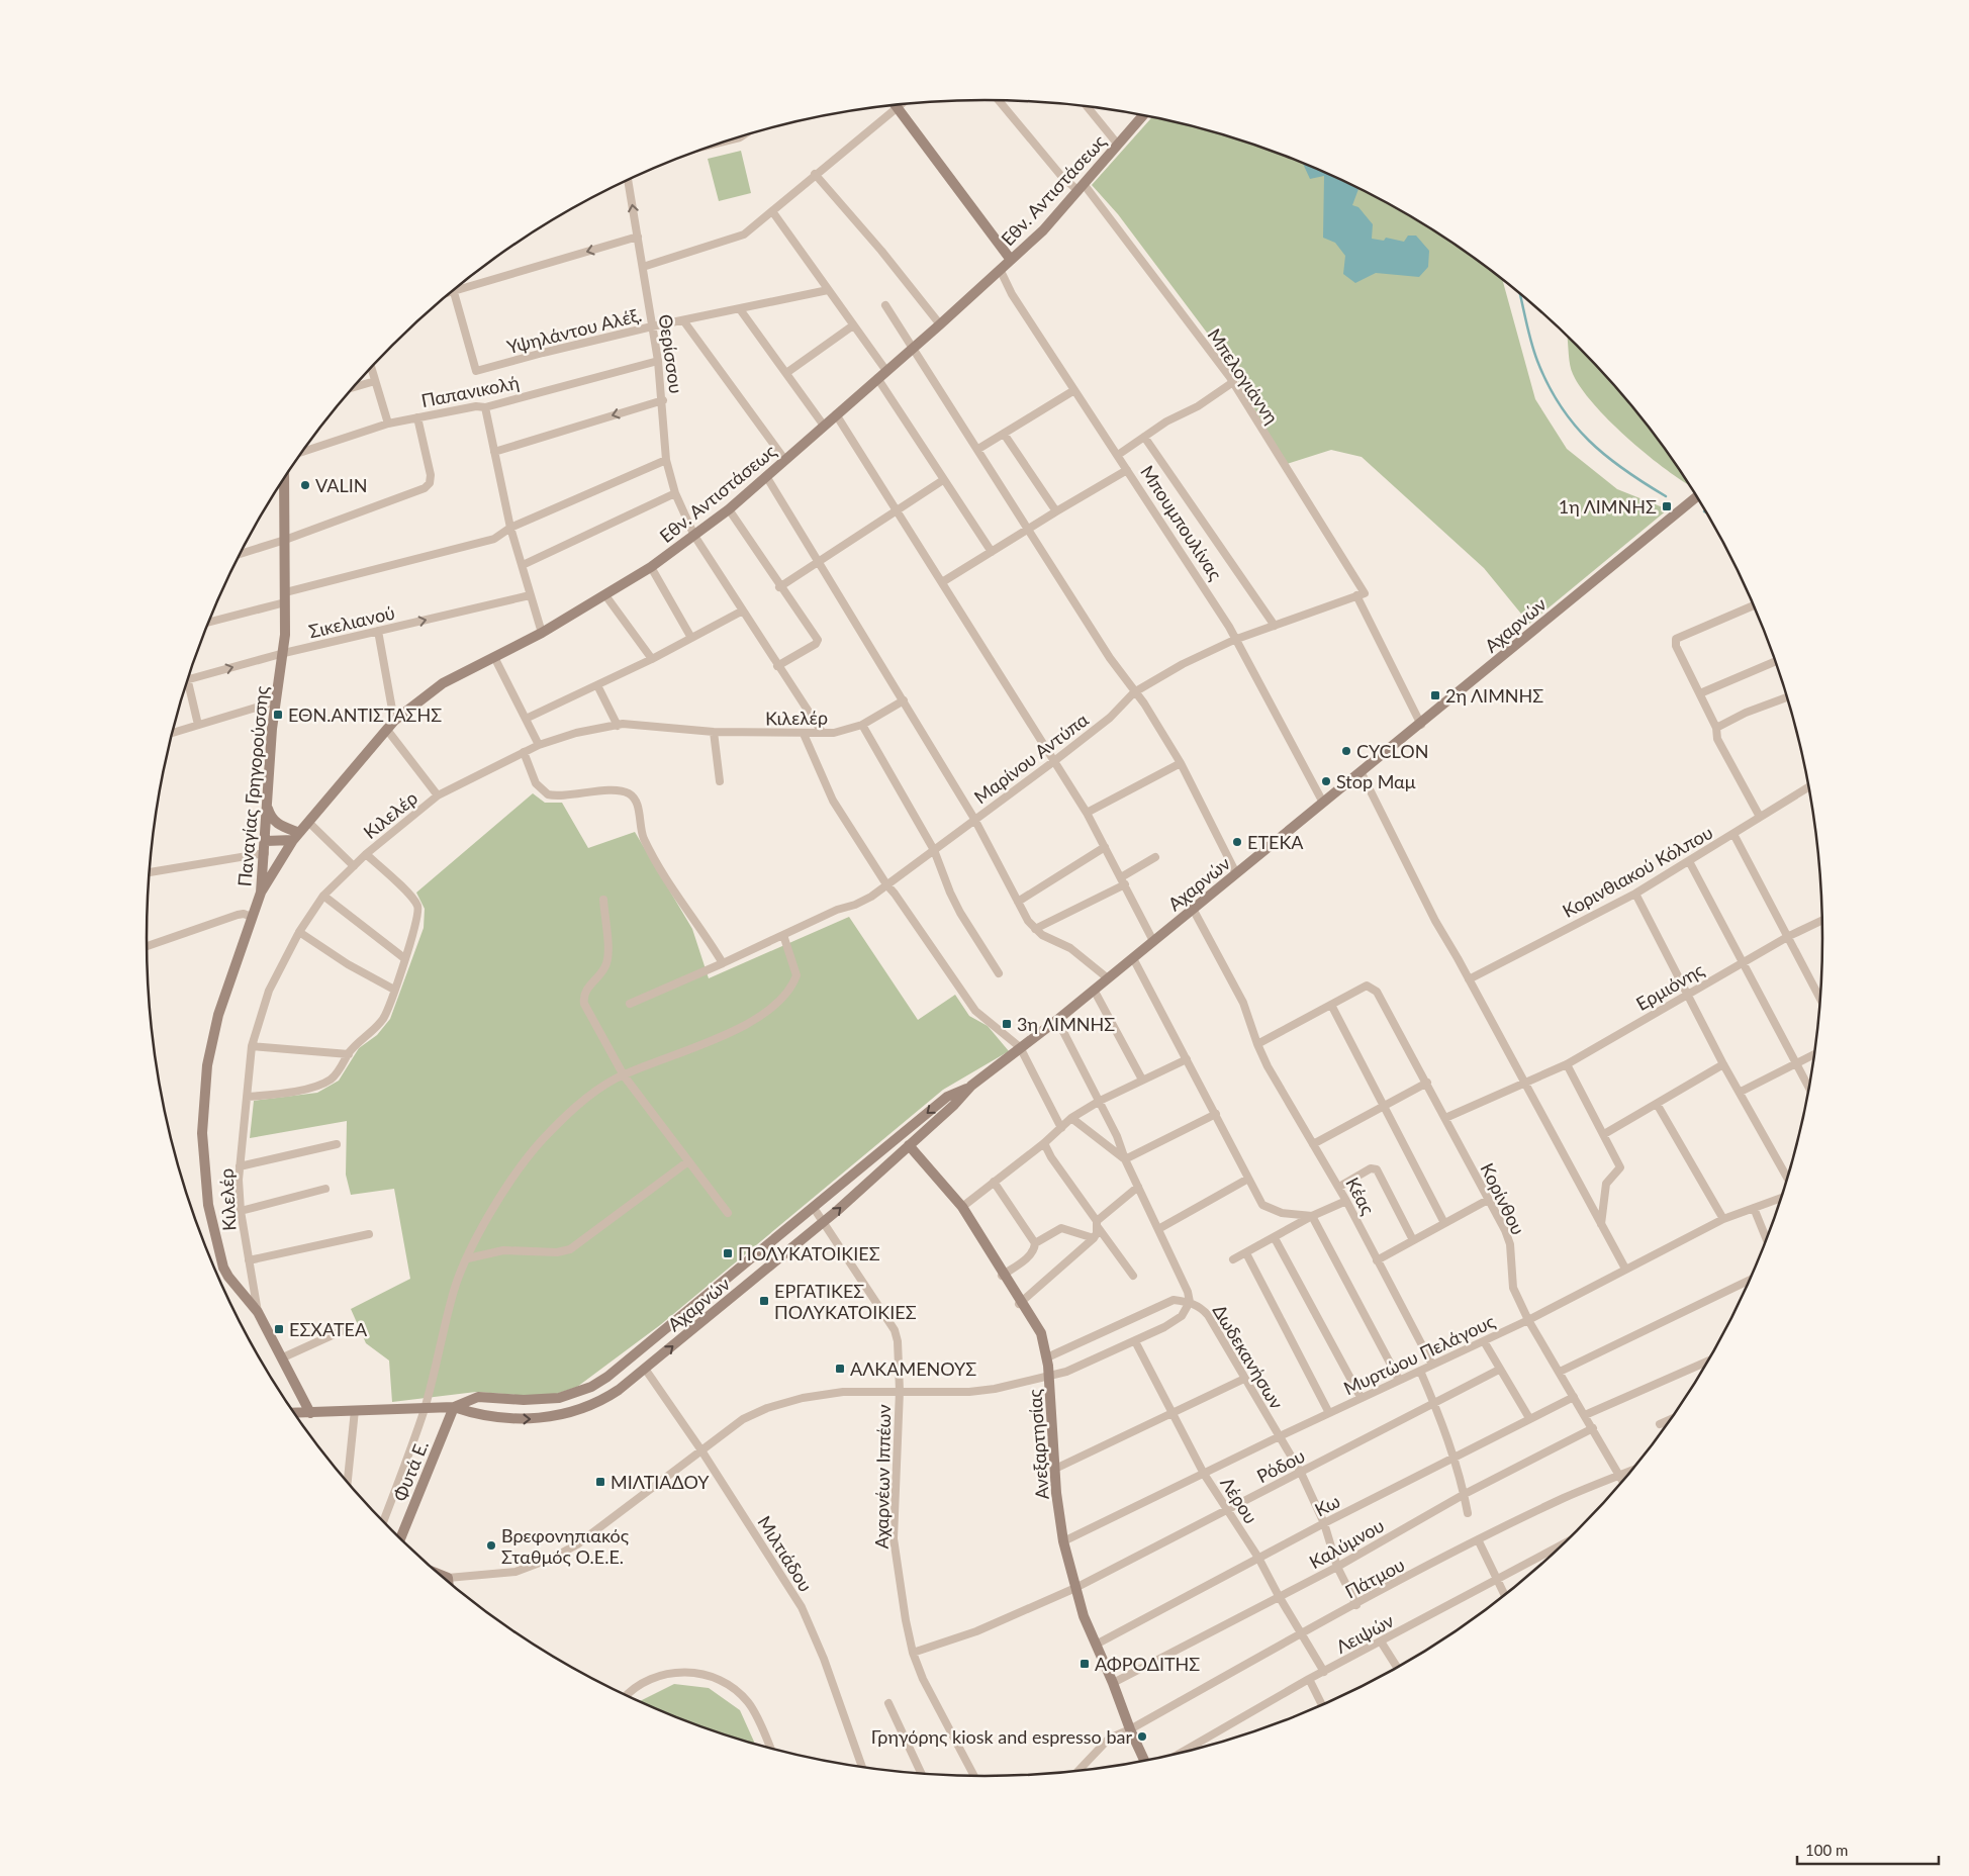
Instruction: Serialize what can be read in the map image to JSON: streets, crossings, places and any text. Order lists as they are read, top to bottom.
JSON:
{
  "streets": {
    "street": [
      "Εθν. Αντιστάσεως",
      "Υψηλάντου Αλέξ.",
      "Θερίσσου",
      "Μπελογιάννη",
      "Παπανικολή",
      "Μπουμπουλίνας",
      "Σικελιανού",
      "Αχαρνών",
      "Κιλελέρ",
      "Μαρίνου Αντύπα",
      "Παναγίας Γρηγορούσσης",
      "Κορινθιακού Κόλπου",
      "Ερμιόνης",
      "Κέας",
      "Κορίνθου",
      "Μυρτώου Πελάγους",
      "Δωδεκανήσων",
      "Ανεξαρτησίας",
      "Ρόδου",
      "Φυτά Ε.",
      "Αχαρνέων Ιππέων",
      "Λέρου",
      "Κω",
      "Καλύμνου",
      "Μιλτιάδου",
      "Πάτμου",
      "Λειψών"
    ]
  },
  "crossings": [
    ["Εθν. Αντιστάσεως", "Θερίσσου"],
    ["Εθν. Αντιστάσεως", "Μπελογιάννη"],
    ["Εθν. Αντιστάσεως", "Μπουμπουλίνας"],
    ["Εθν. Αντιστάσεως", "Παναγίας Γρηγορούσσης"],
    ["Υψηλάντου Αλέξ.", "Θερίσσου"],
    ["Θερίσσου", "Παπανικολή"],
    ["Θερίσσου", "Κιλελέρ"],
    ["Μπελογιάννη", "Αχαρνών"],
    ["Μπελογιάννη", "Μαρίνου Αντύπα"],
    ["Μπουμπουλίνας", "Αχαρνών"],
    ["Μπουμπουλίνας", "Μαρίνου Αντύπα"],
    ["Σικελιανού", "Παναγίας Γρηγορούσσης"],
    ["Αχαρνών", "Παναγίας Γρηγορούσσης"],
    ["Αχαρνών", "Κέας"],
    ["Αχαρνών", "Δωδεκανήσων"],
    ["Αχαρνών", "Ανεξαρτησίας"],
    ["Αχαρνών", "Φυτά Ε."],
    ["Αχαρνών", "Αχαρνέων Ιππέων"],
    ["Αχαρνών", "Μιλτιάδου"],
    ["Κιλελέρ", "Παναγίας Γρηγορούσσης"],
    ["Ερμιόνης", "Κορίνθου"],
    ["Κέας", "Μυρτώου Πελάγους"],
    ["Κορίνθου", "Μυρτώου Πελάγους"],
    ["Κορίνθου", "Κω"],
    ["Κορίνθου", "Καλύμνου"],
    ["Κορίνθου", "Πάτμου"],
    ["Μυρτώου Πελάγους", "Δωδεκανήσων"],
    ["Μυρτώου Πελάγους", "Ανεξαρτησίας"],
    ["Μυρτώου Πελάγους", "Λέρου"],
    ["Δωδεκανήσων", "Ρόδου"],
    ["Δωδεκανήσων", "Κω"],
    ["Δωδεκανήσων", "Καλύμνου"],
    ["Δωδεκανήσων", "Πάτμου"],
    ["Ανεξαρτησίας", "Ρόδου"],
    ["Ανεξαρτησίας", "Κω"],
    ["Ανεξαρτησίας", "Καλύμνου"],
    ["Ανεξαρτησίας", "Πάτμου"],
    ["Ρόδου", "Αχαρνέων Ιππέων"],
    ["Ρόδου", "Λέρου"],
    ["Λέρου", "Κω"],
    ["Λέρου", "Καλύμνου"],
    ["Λέρου", "Πάτμου"],
    ["Λέρου", "Λειψών"]
  ],
  "places": {
    "other": [
      "VALIN",
      "CYCLON",
      "Stop Μαμ",
      "ΕΤΕΚΑ",
      "Βρεφονηπιακός Σταθμός Ο.Ε.Ε.",
      "Γρηγόρης kiosk and espresso bar"
    ],
    "transit": [
      "1η ΛΙΜΝΗΣ",
      "2η ΛΙΜΝΗΣ",
      "ΕΘΝ.ΑΝΤΙΣΤΑΣΗΣ",
      "3η ΛΙΜΝΗΣ",
      "ΠΟΛΥΚΑΤΟΙΚΙΕΣ",
      "ΕΡΓΑΤΙΚΕΣ ΠΟΛΥΚΑΤΟΙΚΙΕΣ",
      "ΕΣΧΑΤΕΑ",
      "ΑΛΚΑΜΕΝΟΥΣ",
      "ΜΙΛΤΙΑΔΟΥ",
      "ΑΦΡΟΔΙΤΗΣ"
    ]
  },
  "scale_bar": "100 m"
}
